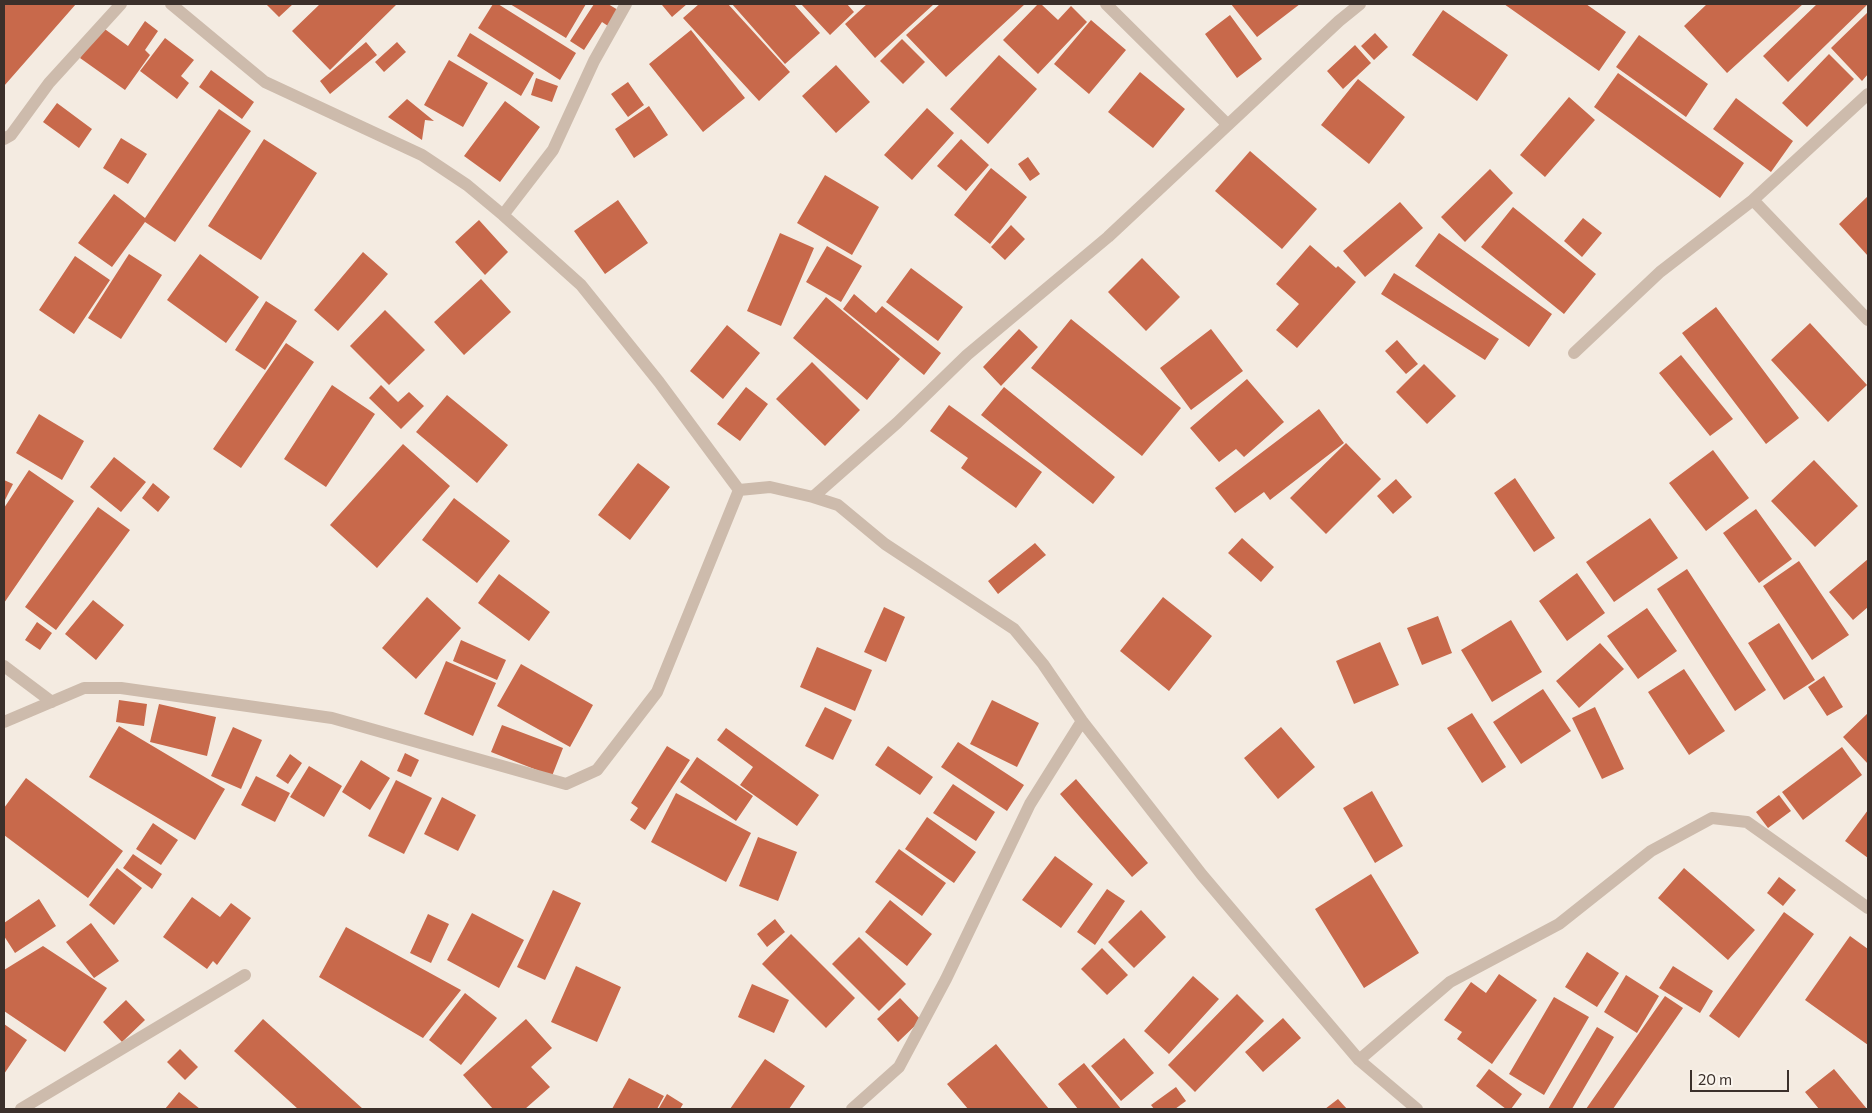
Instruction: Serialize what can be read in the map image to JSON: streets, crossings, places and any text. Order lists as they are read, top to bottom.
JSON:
{
  "scale_bar": "20 m"
}
